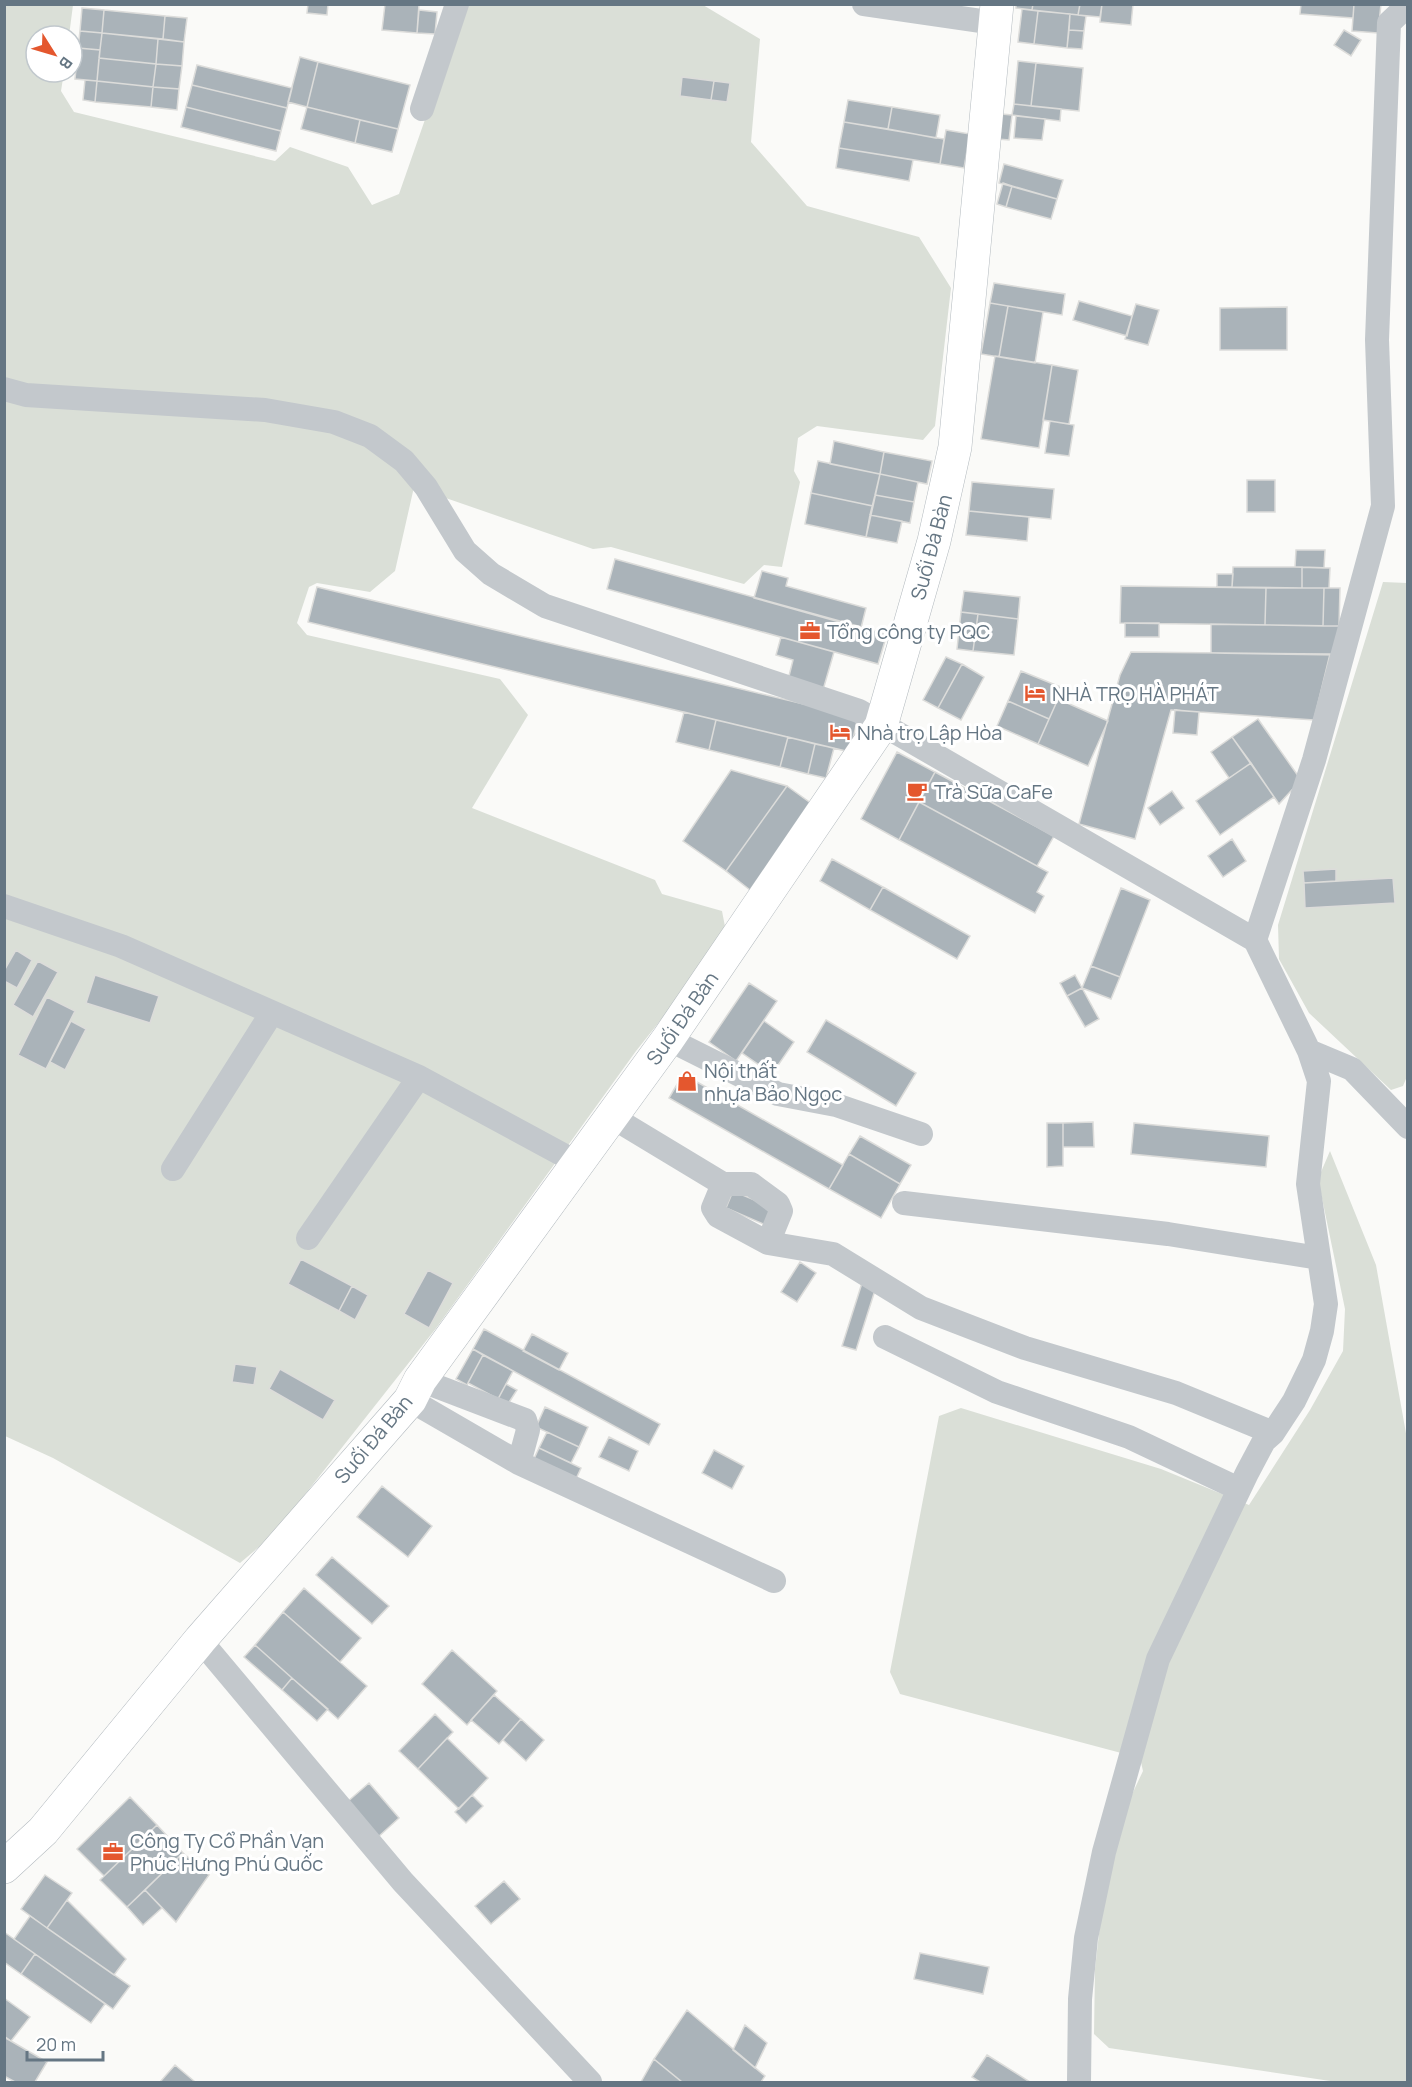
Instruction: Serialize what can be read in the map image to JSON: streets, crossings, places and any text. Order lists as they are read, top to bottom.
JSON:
{
  "streets": {
    "street": ["Suối Đá Bàn"]
  },
  "places": {
    "office": ["Tổng công ty PQC", "Công Ty Cổ Phần Vạn Phúc Hưng Phú Quốc"],
    "hotel": ["NHÀ TRỌ HÀ PHÁT", "Nhà trọ Lập Hòa"],
    "cafe": ["Trà Sữa CaFe"],
    "shop": ["Nội thất nhựa Bảo Ngọc"]
  },
  "scale_bar": "20 m",
  "north": "bottom right"
}
